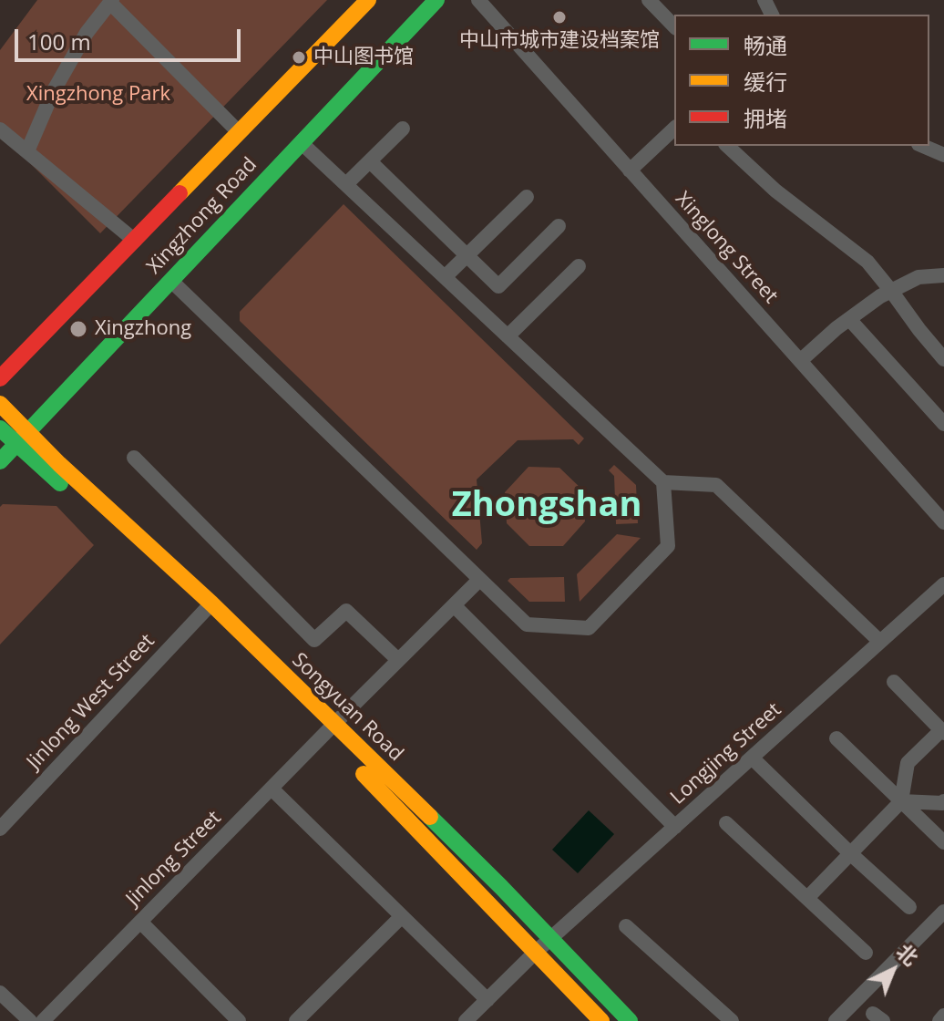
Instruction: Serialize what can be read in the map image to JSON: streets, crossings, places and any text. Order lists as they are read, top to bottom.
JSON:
{
  "streets": {
    "street": [
      "Xingzhong Road",
      "Xinglong Street",
      "Jinlong West Street",
      "Songyuan Road",
      "Longjing Street",
      "Jinlong Street"
    ]
  },
  "crossings": [
    ["Xingzhong Road", "Songyuan Road"],
    ["Jinlong West Street", "Songyuan Road"],
    ["Songyuan Road", "Longjing Street"],
    ["Songyuan Road", "Jinlong Street"]
  ],
  "districts": ["Zhongshan"],
  "parks": ["Xingzhong Park"],
  "places": ["中山市城市建设档案馆", "中山图书馆", "Xingzhong"],
  "legend": ["畅通", "缓行", "拥堵"],
  "scale_bar": "100 m",
  "north": "top right"
}
